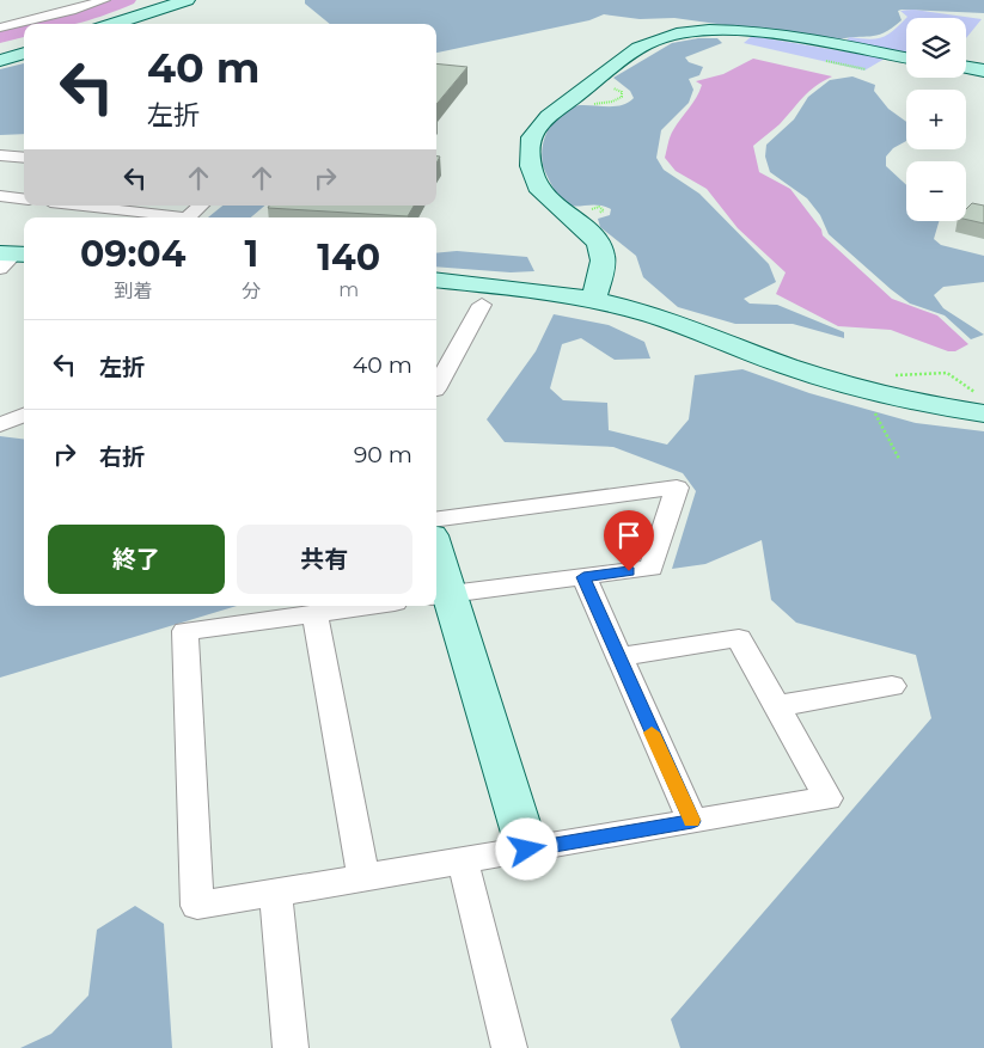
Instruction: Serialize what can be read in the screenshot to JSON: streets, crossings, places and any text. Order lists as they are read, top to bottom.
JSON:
{
  "page": {
    "map_buttons": ["+", "−"],
    "turn": ["40 m", "左折"],
    "eta": [
      "09:04",
      "到着",
      "1",
      "分",
      "140",
      "m"
    ],
    "list": [
      {
        "name": "左折",
        "value": "40 m"
      },
      {
        "name": "右折",
        "value": "90 m"
      }
    ],
    "buttons": ["終了", "共有"]
  }
}
